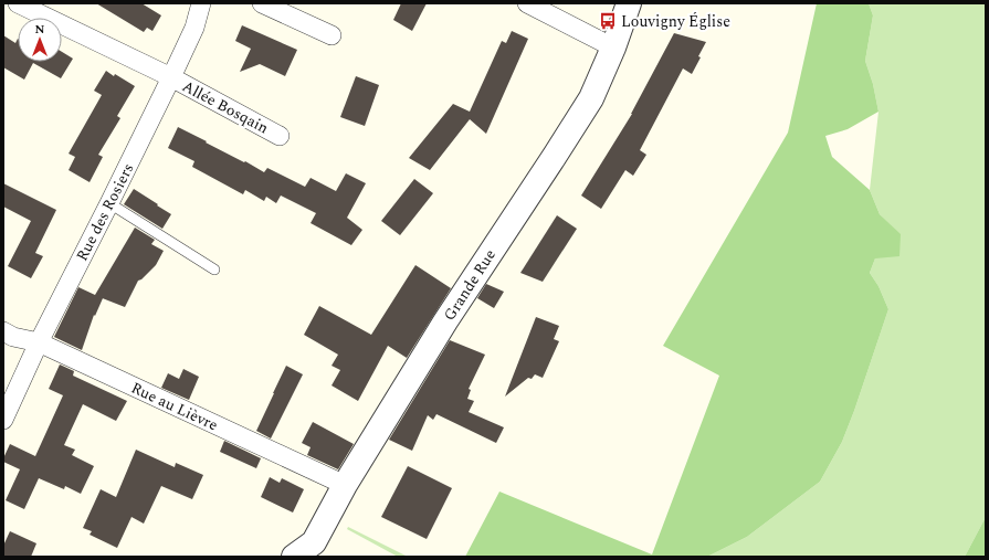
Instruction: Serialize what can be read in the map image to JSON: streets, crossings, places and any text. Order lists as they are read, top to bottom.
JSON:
{
  "streets": {
    "street": [
      "Allée Bosqain",
      "Rue des Rosiers",
      "Grande Rue",
      "Rue au Lièvre"
    ]
  },
  "crossings": [
    ["Allée Bosqain", "Rue des Rosiers"],
    ["Rue des Rosiers", "Rue au Lièvre"],
    ["Grande Rue", "Rue au Lièvre"]
  ],
  "places": {
    "bus stop": ["Louvigny Église"]
  },
  "north": "top"
}
